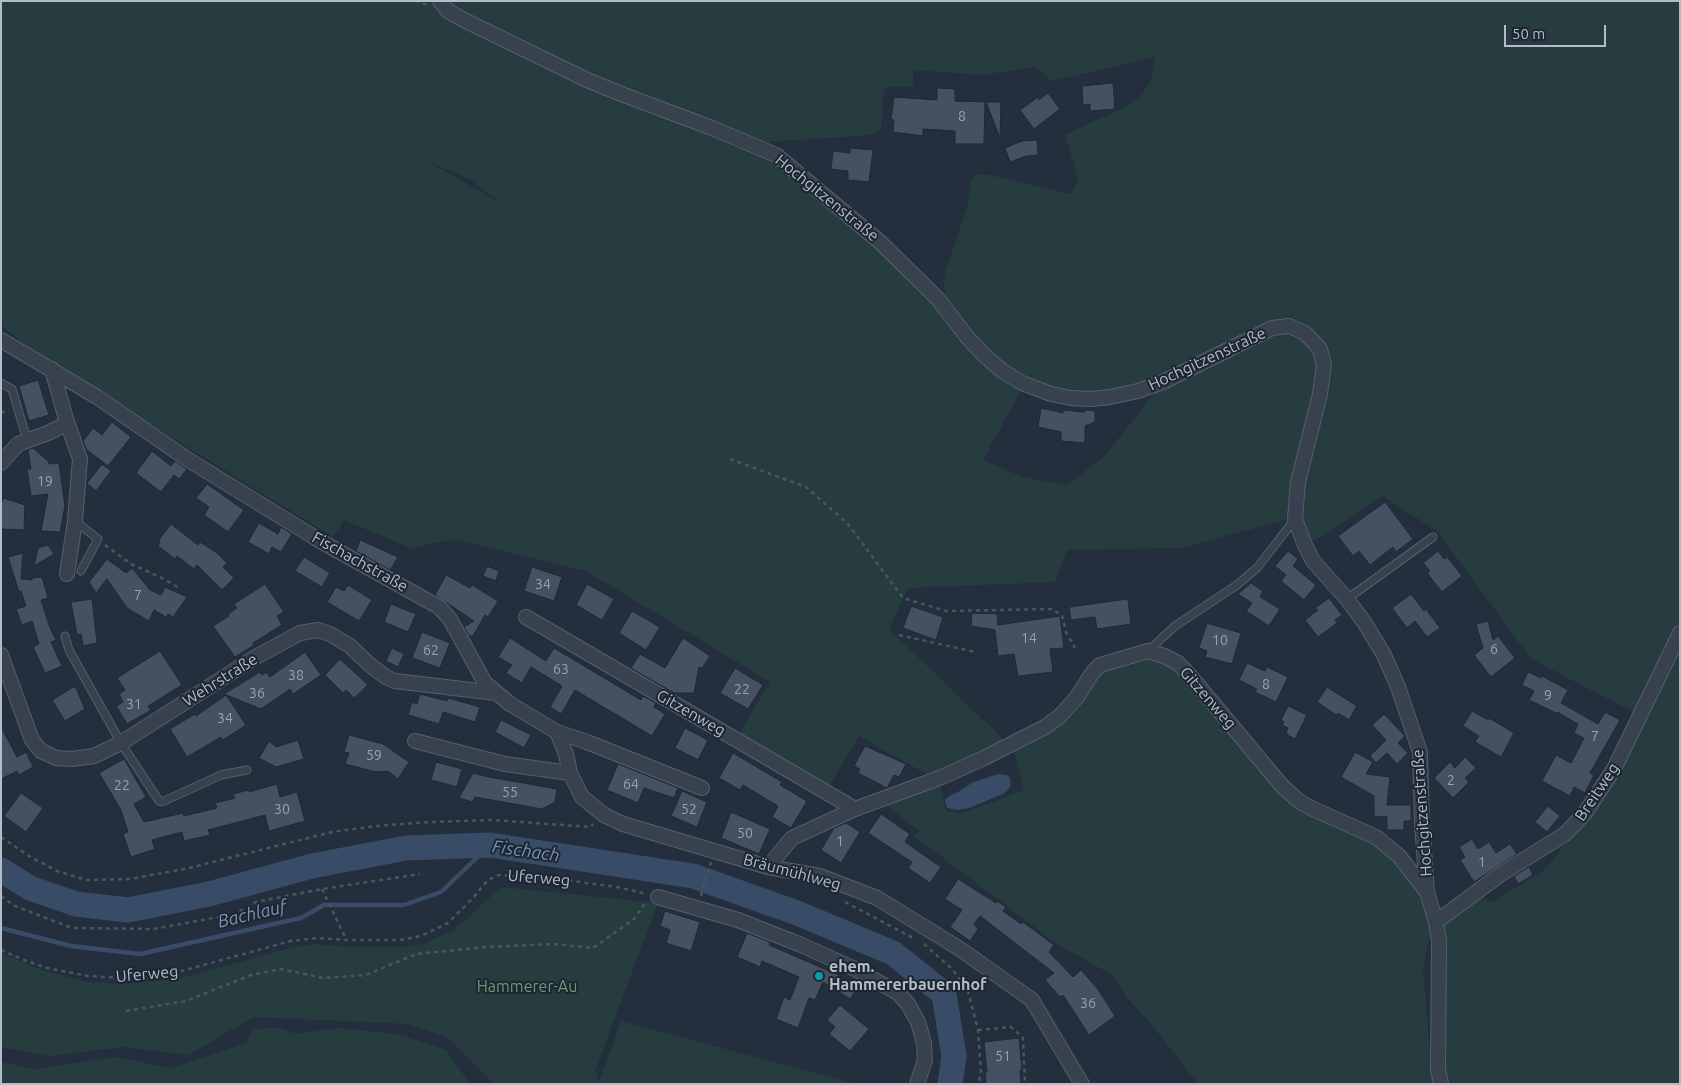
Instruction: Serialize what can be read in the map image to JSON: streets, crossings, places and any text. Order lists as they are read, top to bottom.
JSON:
{
  "streets": {
    "street": [
      "Hochgitzenstraße",
      "Fischachstraße",
      "Wehrstraße",
      "Gitzenweg",
      "Breitweg",
      "Bräumühlweg"
    ],
    "path": ["Uferweg"]
  },
  "crossings": [
    ["Hochgitzenstraße", "Gitzenweg"],
    ["Hochgitzenstraße", "Breitweg"],
    ["Fischachstraße", "Wehrstraße"],
    ["Fischachstraße", "Bräumühlweg"]
  ],
  "water": ["Fischach", "Bachlauf"],
  "parks": ["Hammerer-Au"],
  "places": ["ehem. Hammererbauernhof"],
  "house_numbers": [
    "8",
    "19",
    "34",
    "7",
    "14",
    "10",
    "6",
    "62",
    "63",
    "38",
    "8",
    "22",
    "36",
    "9",
    "31",
    "34",
    "7",
    "59",
    "2",
    "64",
    "22",
    "55",
    "30",
    "52",
    "50",
    "1",
    "1",
    "36",
    "51"
  ],
  "scale_bar": "50 m"
}
